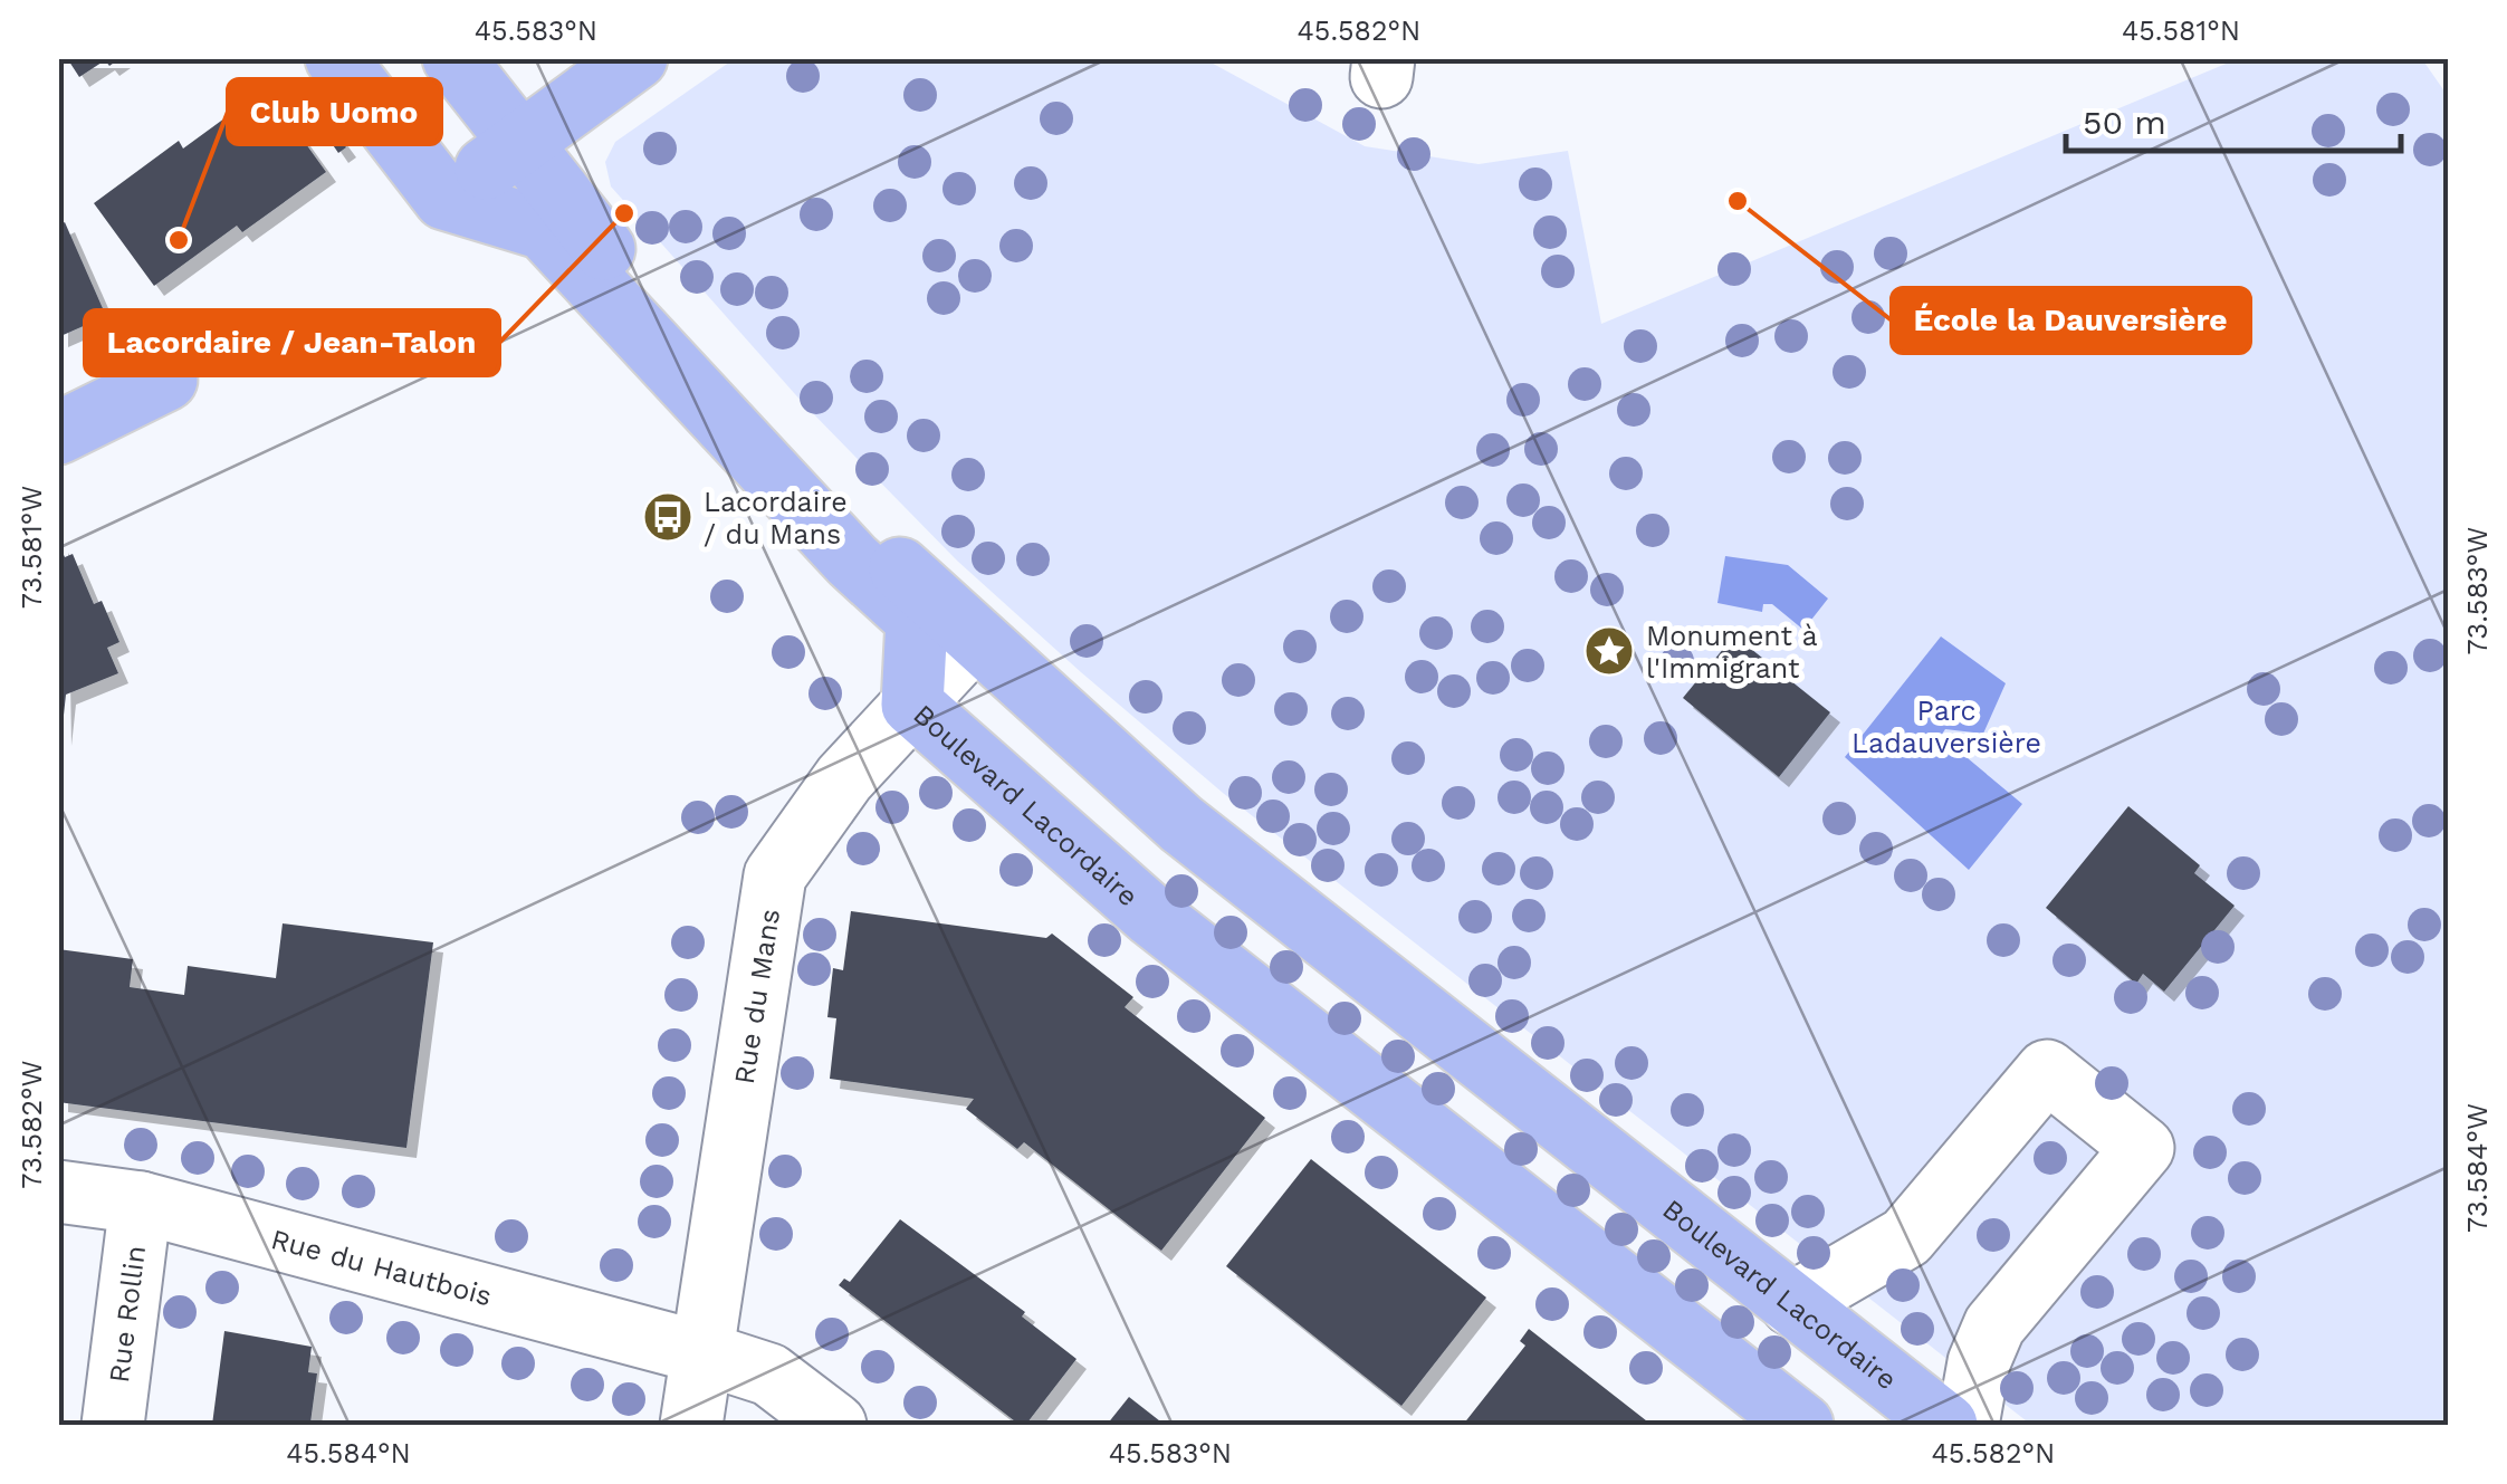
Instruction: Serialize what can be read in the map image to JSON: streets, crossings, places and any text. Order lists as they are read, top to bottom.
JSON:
{
  "streets": {
    "main road": ["Boulevard Lacordaire"],
    "street": ["Rue du Mans", "Rue du Hautbois", "Rue Rollin"]
  },
  "crossings": [
    ["Boulevard Lacordaire", "Rue du Mans"],
    ["Rue du Mans", "Rue du Hautbois"],
    ["Rue du Hautbois", "Rue Rollin"]
  ],
  "parks": ["Parc Ladauversière"],
  "places": {
    "other": ["École la Dauversière", "Lacordaire / Jean-Talon", "Club Uomo"],
    "bus stop": ["Lacordaire / du Mans"],
    "place": ["Monument à l'Immigrant"]
  },
  "scale_bar": "50 m",
  "coordinates": [
    "45.583°N",
    "45.582°N",
    "45.581°N",
    "73.581°W",
    "73.583°W",
    "73.582°W",
    "73.584°W",
    "45.584°N"
  ]
}
